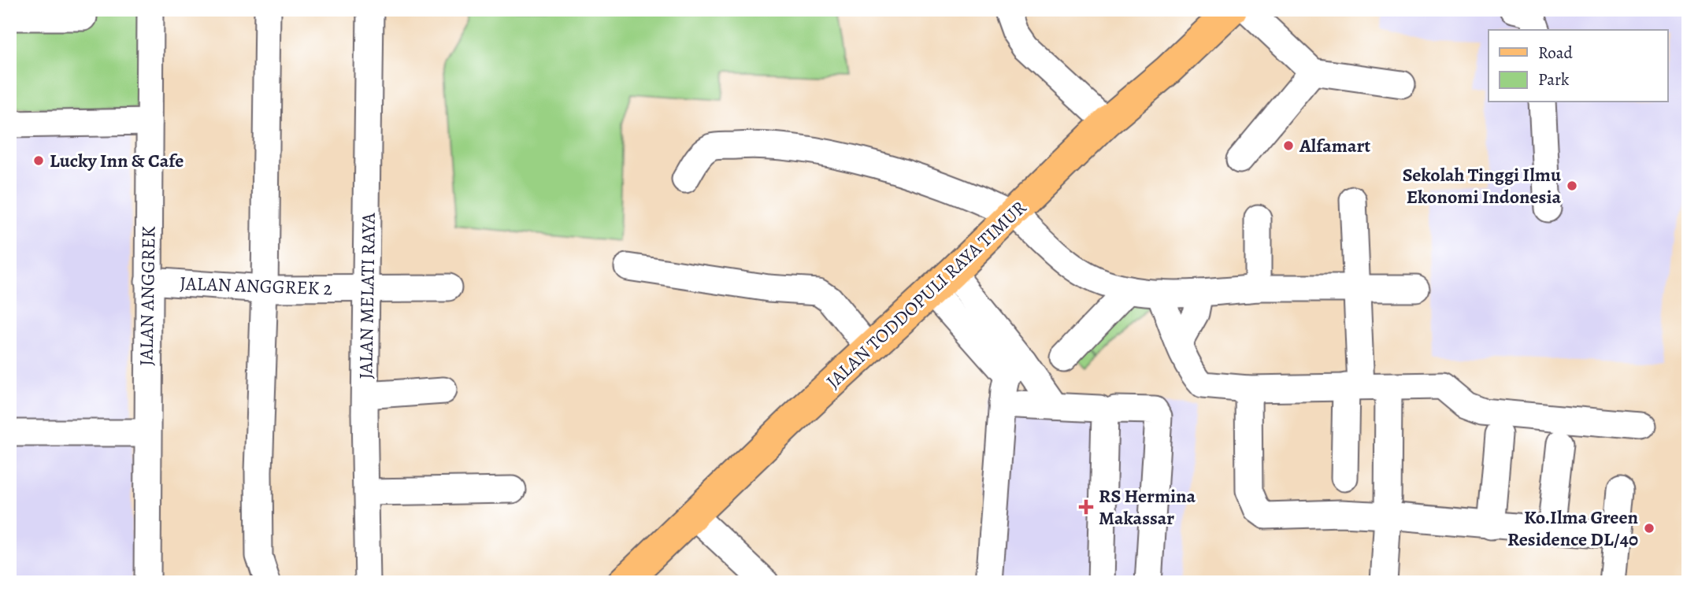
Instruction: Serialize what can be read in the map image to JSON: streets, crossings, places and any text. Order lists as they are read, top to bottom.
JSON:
{
  "streets": {
    "main road": ["JALAN TODDOPULI RAYA TIMUR"],
    "street": ["JALAN ANGGREK 2", "JALAN ANGGREK", "JALAN MELATI RAYA"]
  },
  "crossings": [
    ["JALAN ANGGREK 2", "JALAN ANGGREK"],
    ["JALAN ANGGREK 2", "JALAN MELATI RAYA"]
  ],
  "places": {
    "other": [
      "Alfamart",
      "Lucky Inn & Cafe",
      "Sekolah Tinggi Ilmu Ekonomi Indonesia",
      "Ko.Ilma Green Residence DL/40"
    ],
    "health": ["RS Hermina Makassar"]
  },
  "legend": ["Road", "Park"]
}
